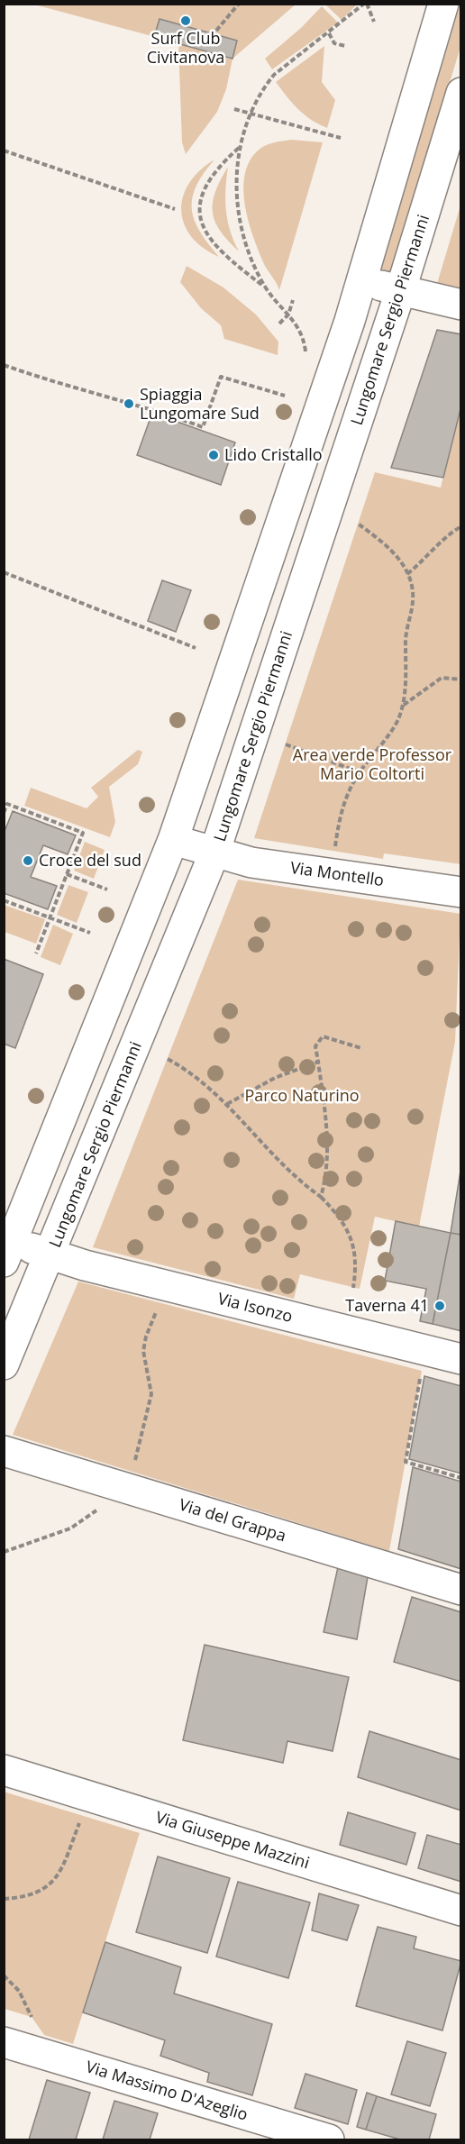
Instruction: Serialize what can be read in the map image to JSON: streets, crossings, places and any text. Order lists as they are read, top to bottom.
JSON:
{
  "streets": {
    "street": [
      "Lungomare Sergio Piermanni",
      "Via Montello",
      "Via Isonzo",
      "Via del Grappa",
      "Via Giuseppe Mazzini",
      "Via Massimo D'Azeglio"
    ]
  },
  "crossings": [
    ["Lungomare Sergio Piermanni", "Via Montello"],
    ["Lungomare Sergio Piermanni", "Via Isonzo"]
  ],
  "parks": ["Area verde Professor Mario Coltorti", "Parco Naturino"],
  "places": [
    "Surf Club Civitanova",
    "Spiaggia Lungomare Sud",
    "Lido Cristallo",
    "Croce del sud",
    "Taverna 41"
  ]
}
